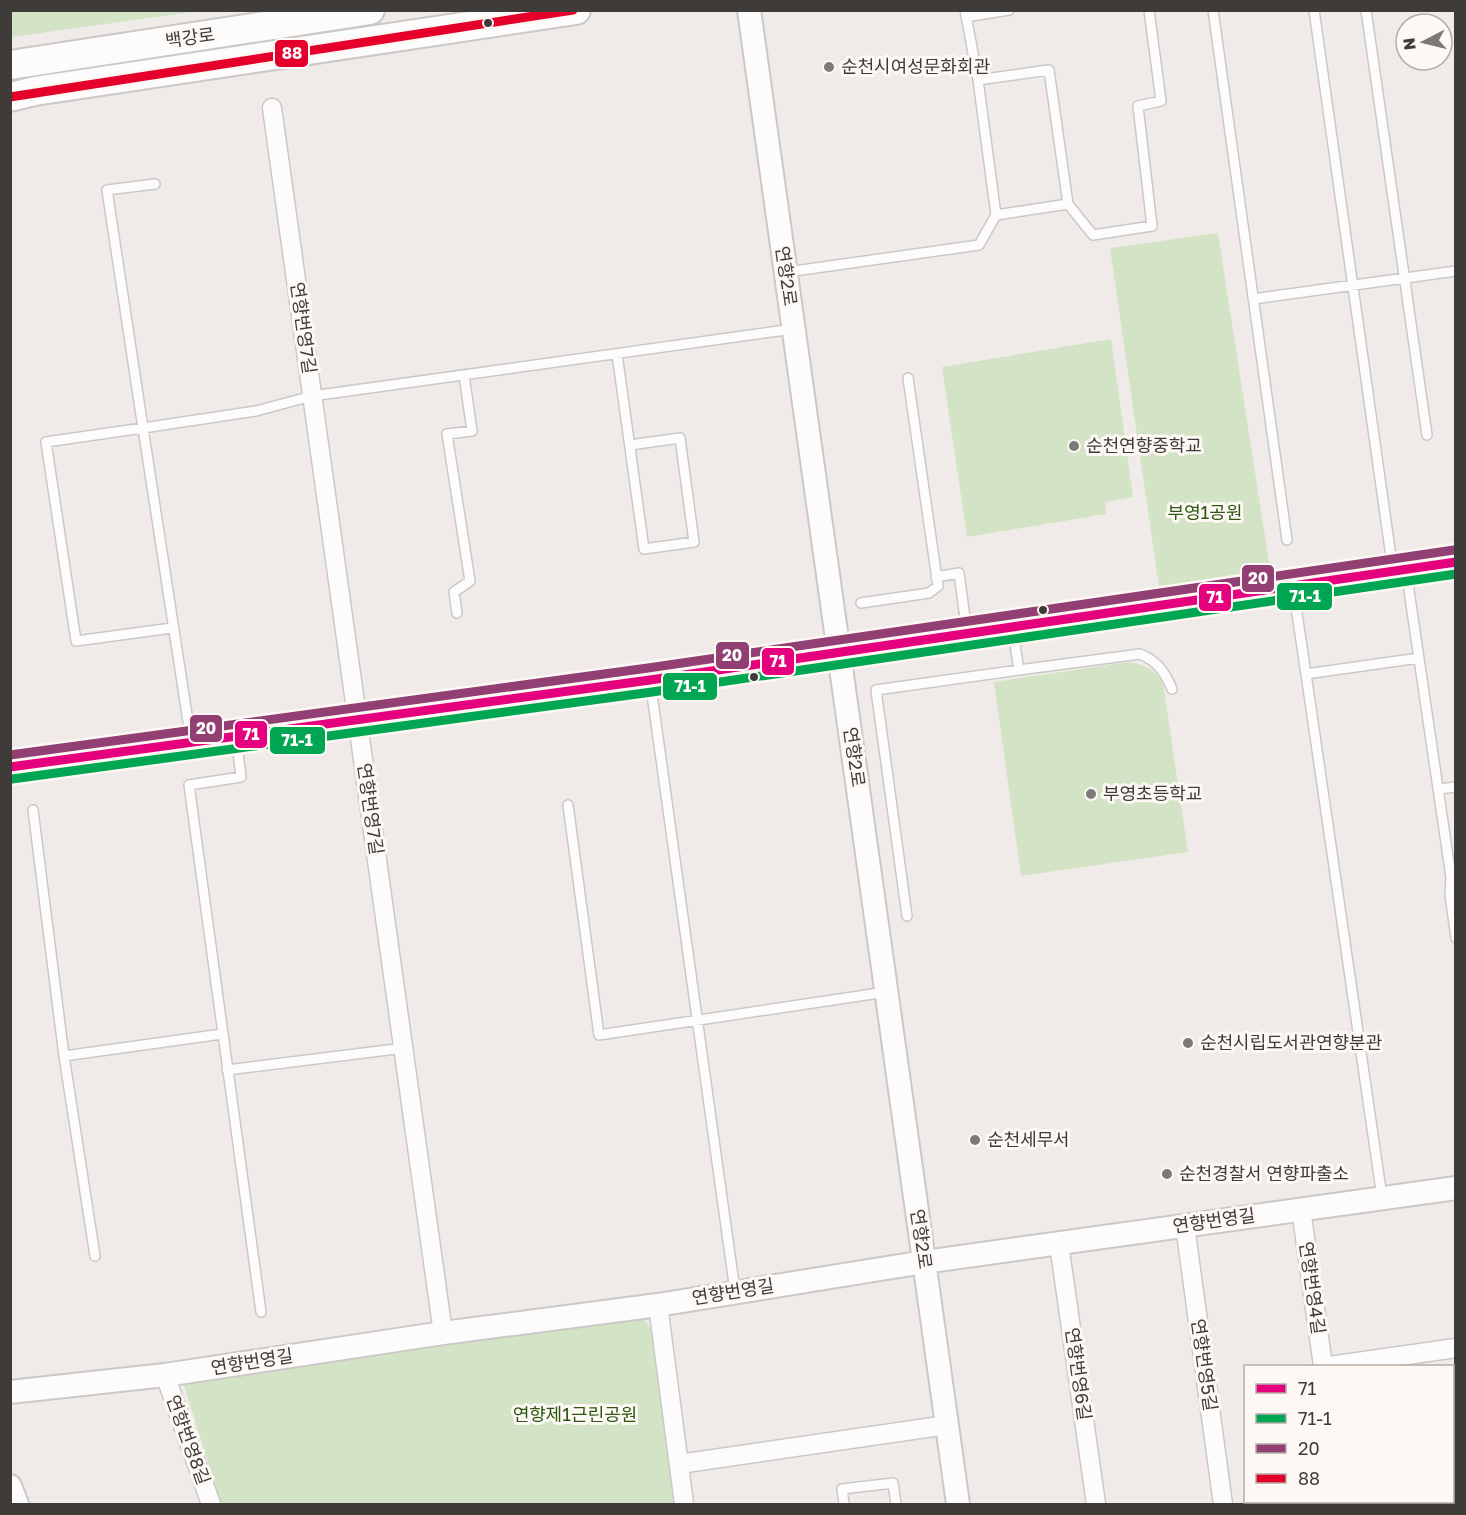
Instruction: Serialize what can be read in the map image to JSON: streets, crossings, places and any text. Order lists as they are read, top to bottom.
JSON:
{
  "streets": {
    "main road": ["백강로"],
    "street": [
      "연향2로",
      "연향번영7길",
      "연향번영길",
      "연향번영4길",
      "연향번영5길",
      "연향번영6길",
      "연향번영8길"
    ]
  },
  "crossings": [
    ["연향2로", "연향번영길"],
    ["연향번영7길", "연향번영길"],
    ["연향번영길", "연향번영4길"],
    ["연향번영길", "연향번영5길"],
    ["연향번영길", "연향번영6길"],
    ["연향번영길", "연향번영8길"]
  ],
  "parks": ["부영1공원", "연향제1근린공원"],
  "places": [
    "순천시여성문화회관",
    "순천연향중학교",
    "부영초등학교",
    "순천시립도서관연향분관",
    "순천세무서",
    "순천경찰서 연향파출소"
  ],
  "lines": [
    "transit line 88",
    "transit line 20",
    "transit line 71",
    "transit line 71-1"
  ],
  "legend": [
    "71",
    "71-1",
    "20",
    "88"
  ],
  "north": "left"
}
